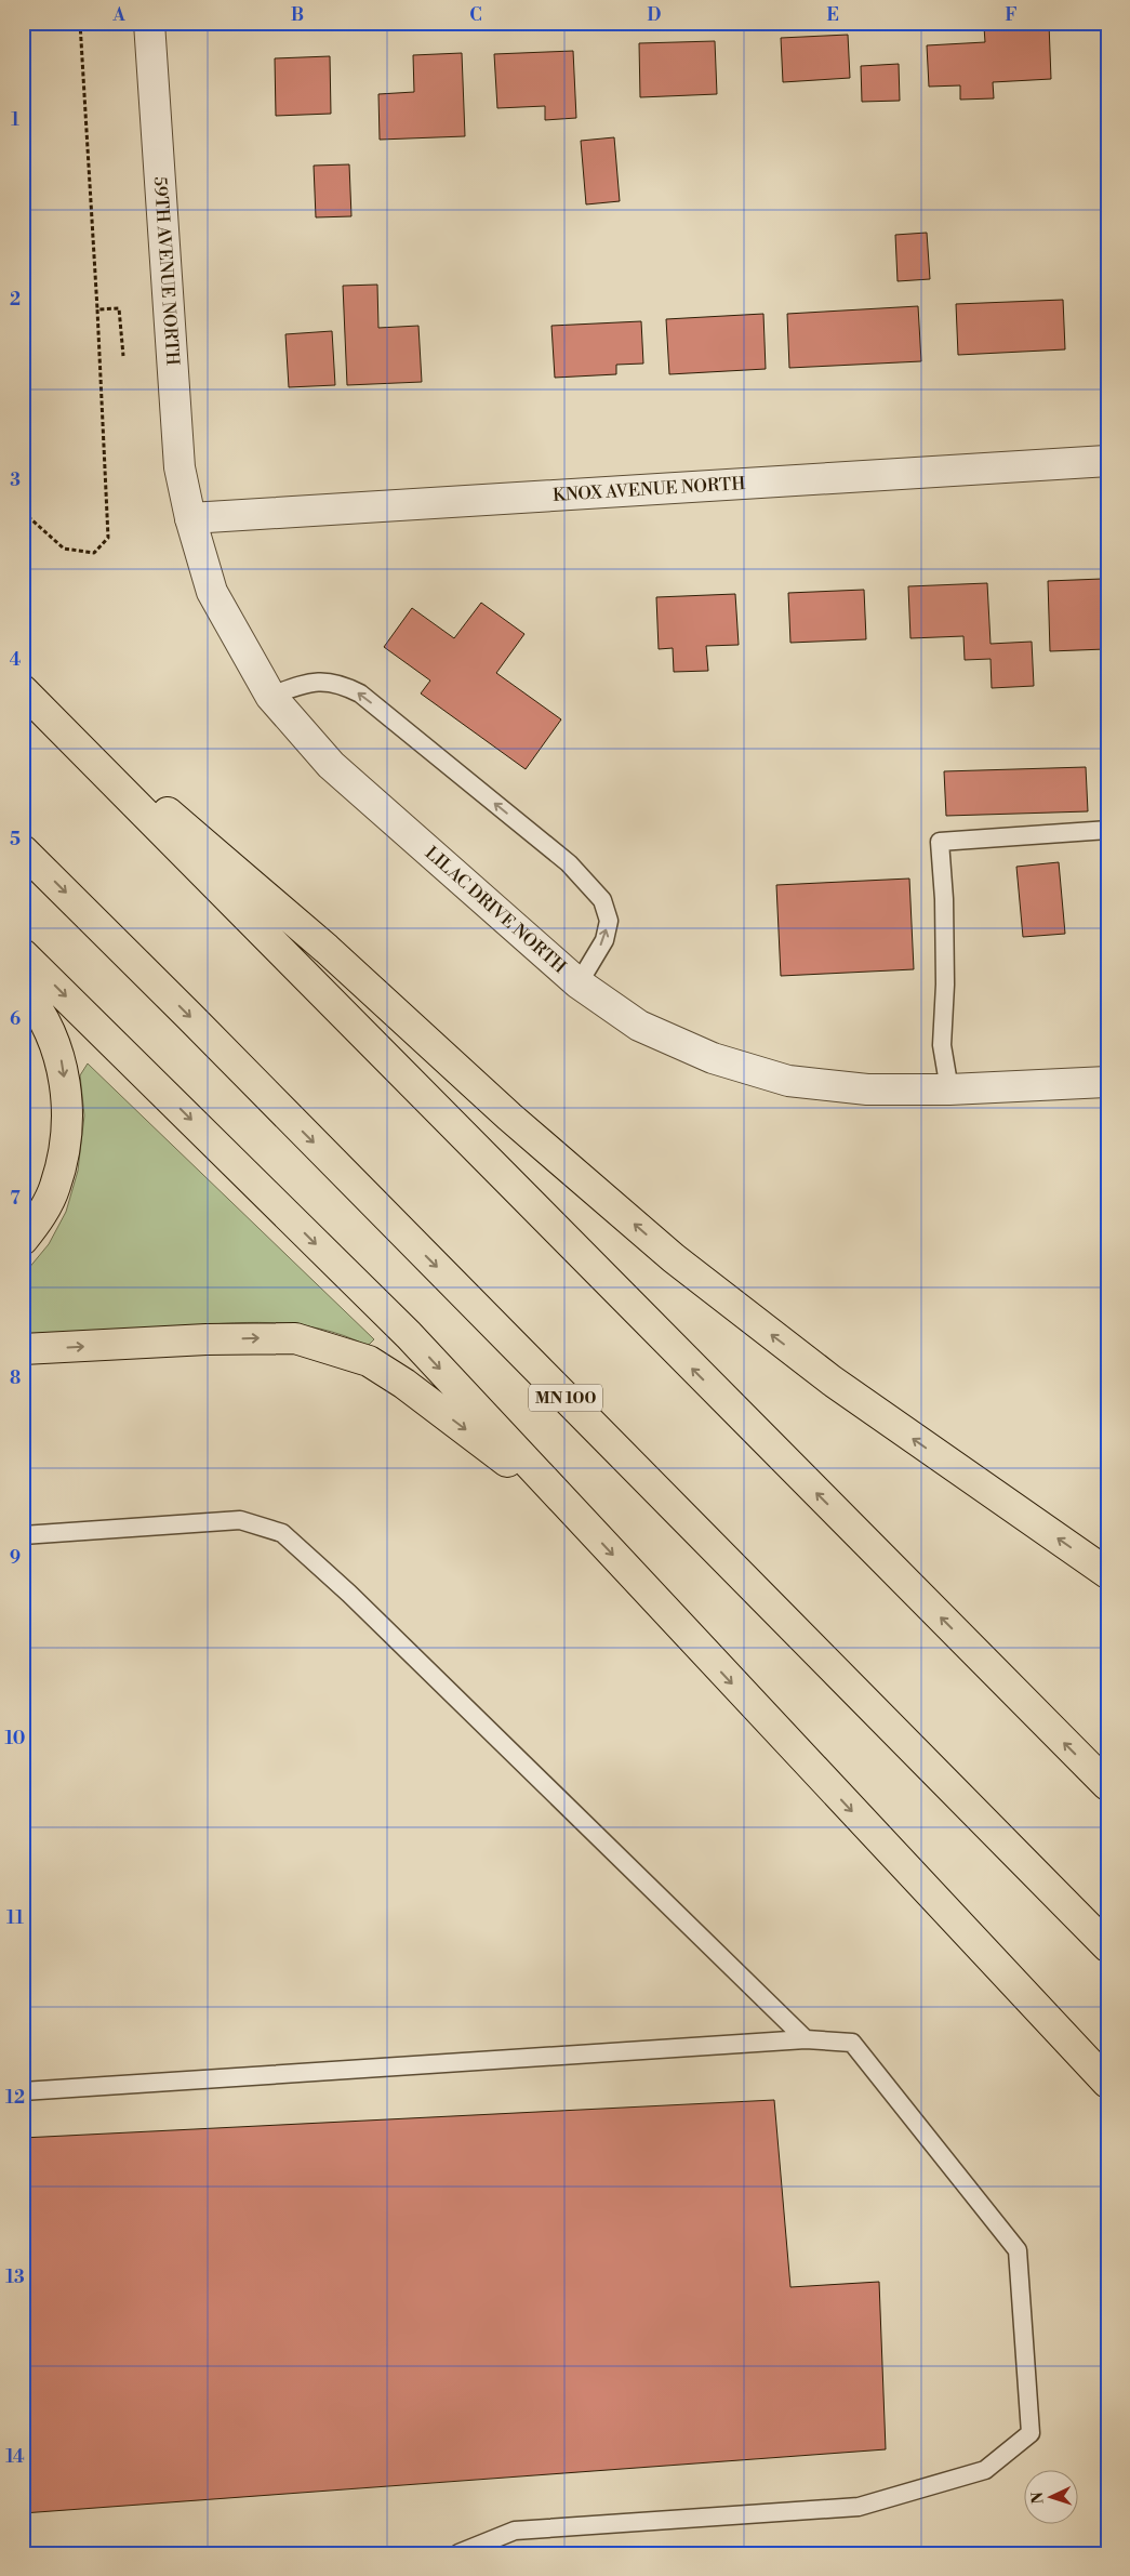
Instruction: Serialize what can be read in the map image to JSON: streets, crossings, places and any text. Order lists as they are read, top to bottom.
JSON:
{
  "streets": {
    "highway": ["MN 100"],
    "street": ["59TH AVENUE NORTH", "KNOX AVENUE NORTH", "LILAC DRIVE NORTH"]
  },
  "crossings": [
    ["59TH AVENUE NORTH", "KNOX AVENUE NORTH"],
    ["59TH AVENUE NORTH", "LILAC DRIVE NORTH"],
    ["KNOX AVENUE NORTH", "LILAC DRIVE NORTH"]
  ],
  "north": "left",
  "grid": {
    "columns": [
      "A",
      "B",
      "C",
      "D",
      "E",
      "F"
    ],
    "rows": [
      "1",
      "2",
      "3",
      "4",
      "5",
      "6",
      "7",
      "8",
      "9",
      "10",
      "11",
      "12",
      "13",
      "14"
    ]
  }
}
